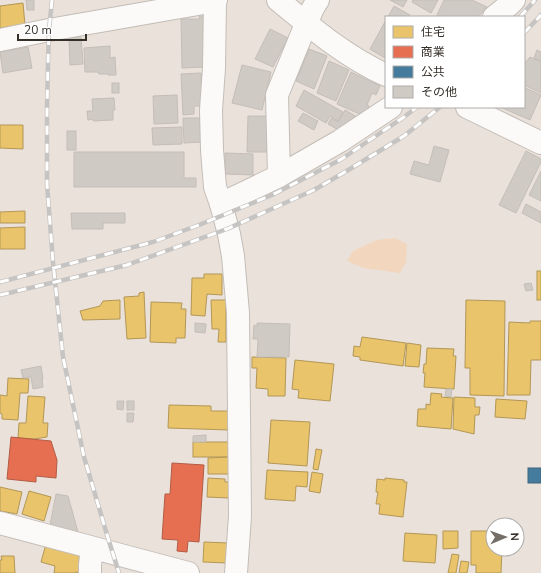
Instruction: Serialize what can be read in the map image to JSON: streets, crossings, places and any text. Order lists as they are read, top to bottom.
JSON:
{
  "legend": [
    "住宅",
    "商業",
    "公共",
    "その他"
  ],
  "scale_bar": "20 m",
  "north": "right"
}
